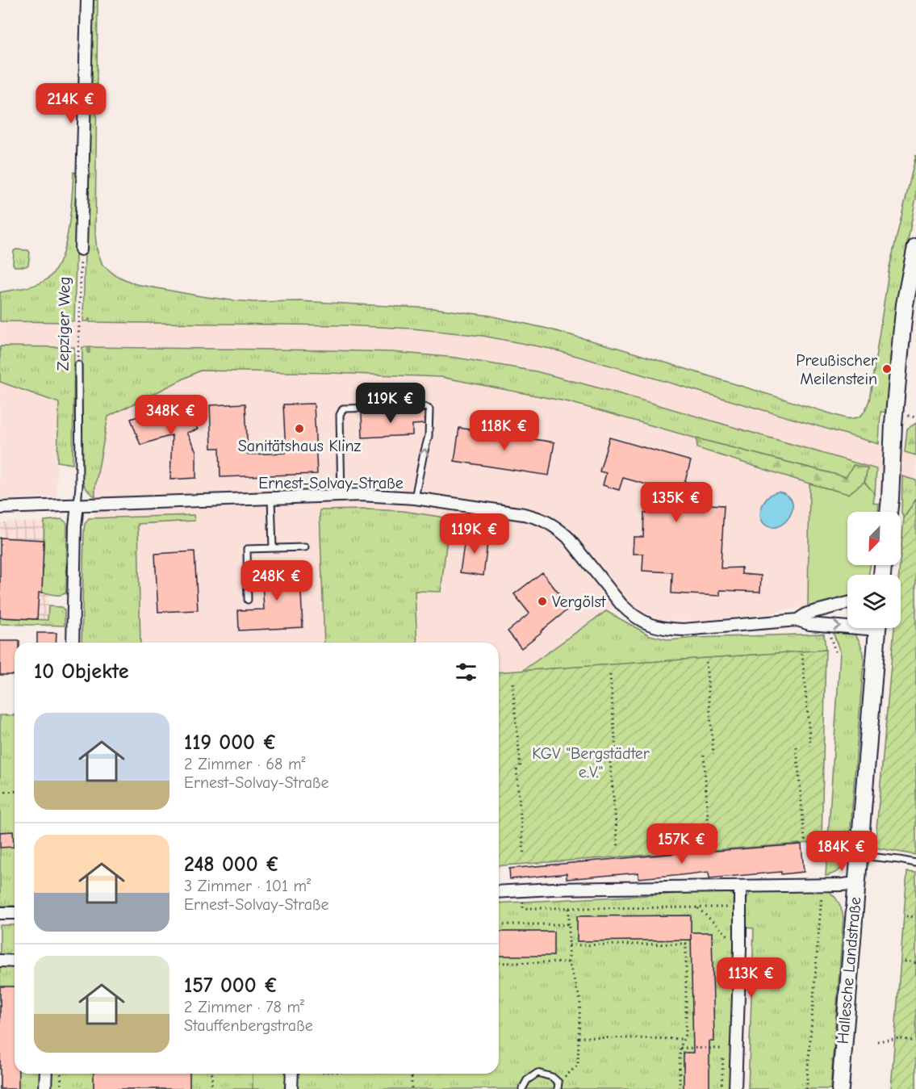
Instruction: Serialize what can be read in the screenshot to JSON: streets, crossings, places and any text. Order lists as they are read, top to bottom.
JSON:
{
  "streets": {
    "main road": ["Hallesche Landstraße"],
    "street": ["Zepziger Weg", "Ernest-Solvay-Straße"]
  },
  "crossings": [
    ["Zepziger Weg", "Ernest-Solvay-Straße"]
  ],
  "parks": ["KGV \"Bergstädter e.V.\""],
  "places": ["Preußischer Meilenstein", "Sanitätshaus Klinz", "Vergölst"],
  "north": "bottom left",
  "page": {
    "price": [
      "214K €",
      "119K €",
      "348K €",
      "118K €",
      "135K €",
      "119K €",
      "248K €",
      "157K €",
      "184K €",
      "113K €"
    ],
    "heading": "10 Objekte",
    "list": [
      {
        "name": "119 000 €",
        "note": "2 Zimmer · 68 m² · Ernest-Solvay-Straße"
      },
      {
        "name": "248 000 €",
        "note": "3 Zimmer · 101 m² · Ernest-Solvay-Straße"
      },
      {
        "name": "157 000 €",
        "note": "2 Zimmer · 78 m² · Stauffenbergstraße"
      }
    ]
  }
}
